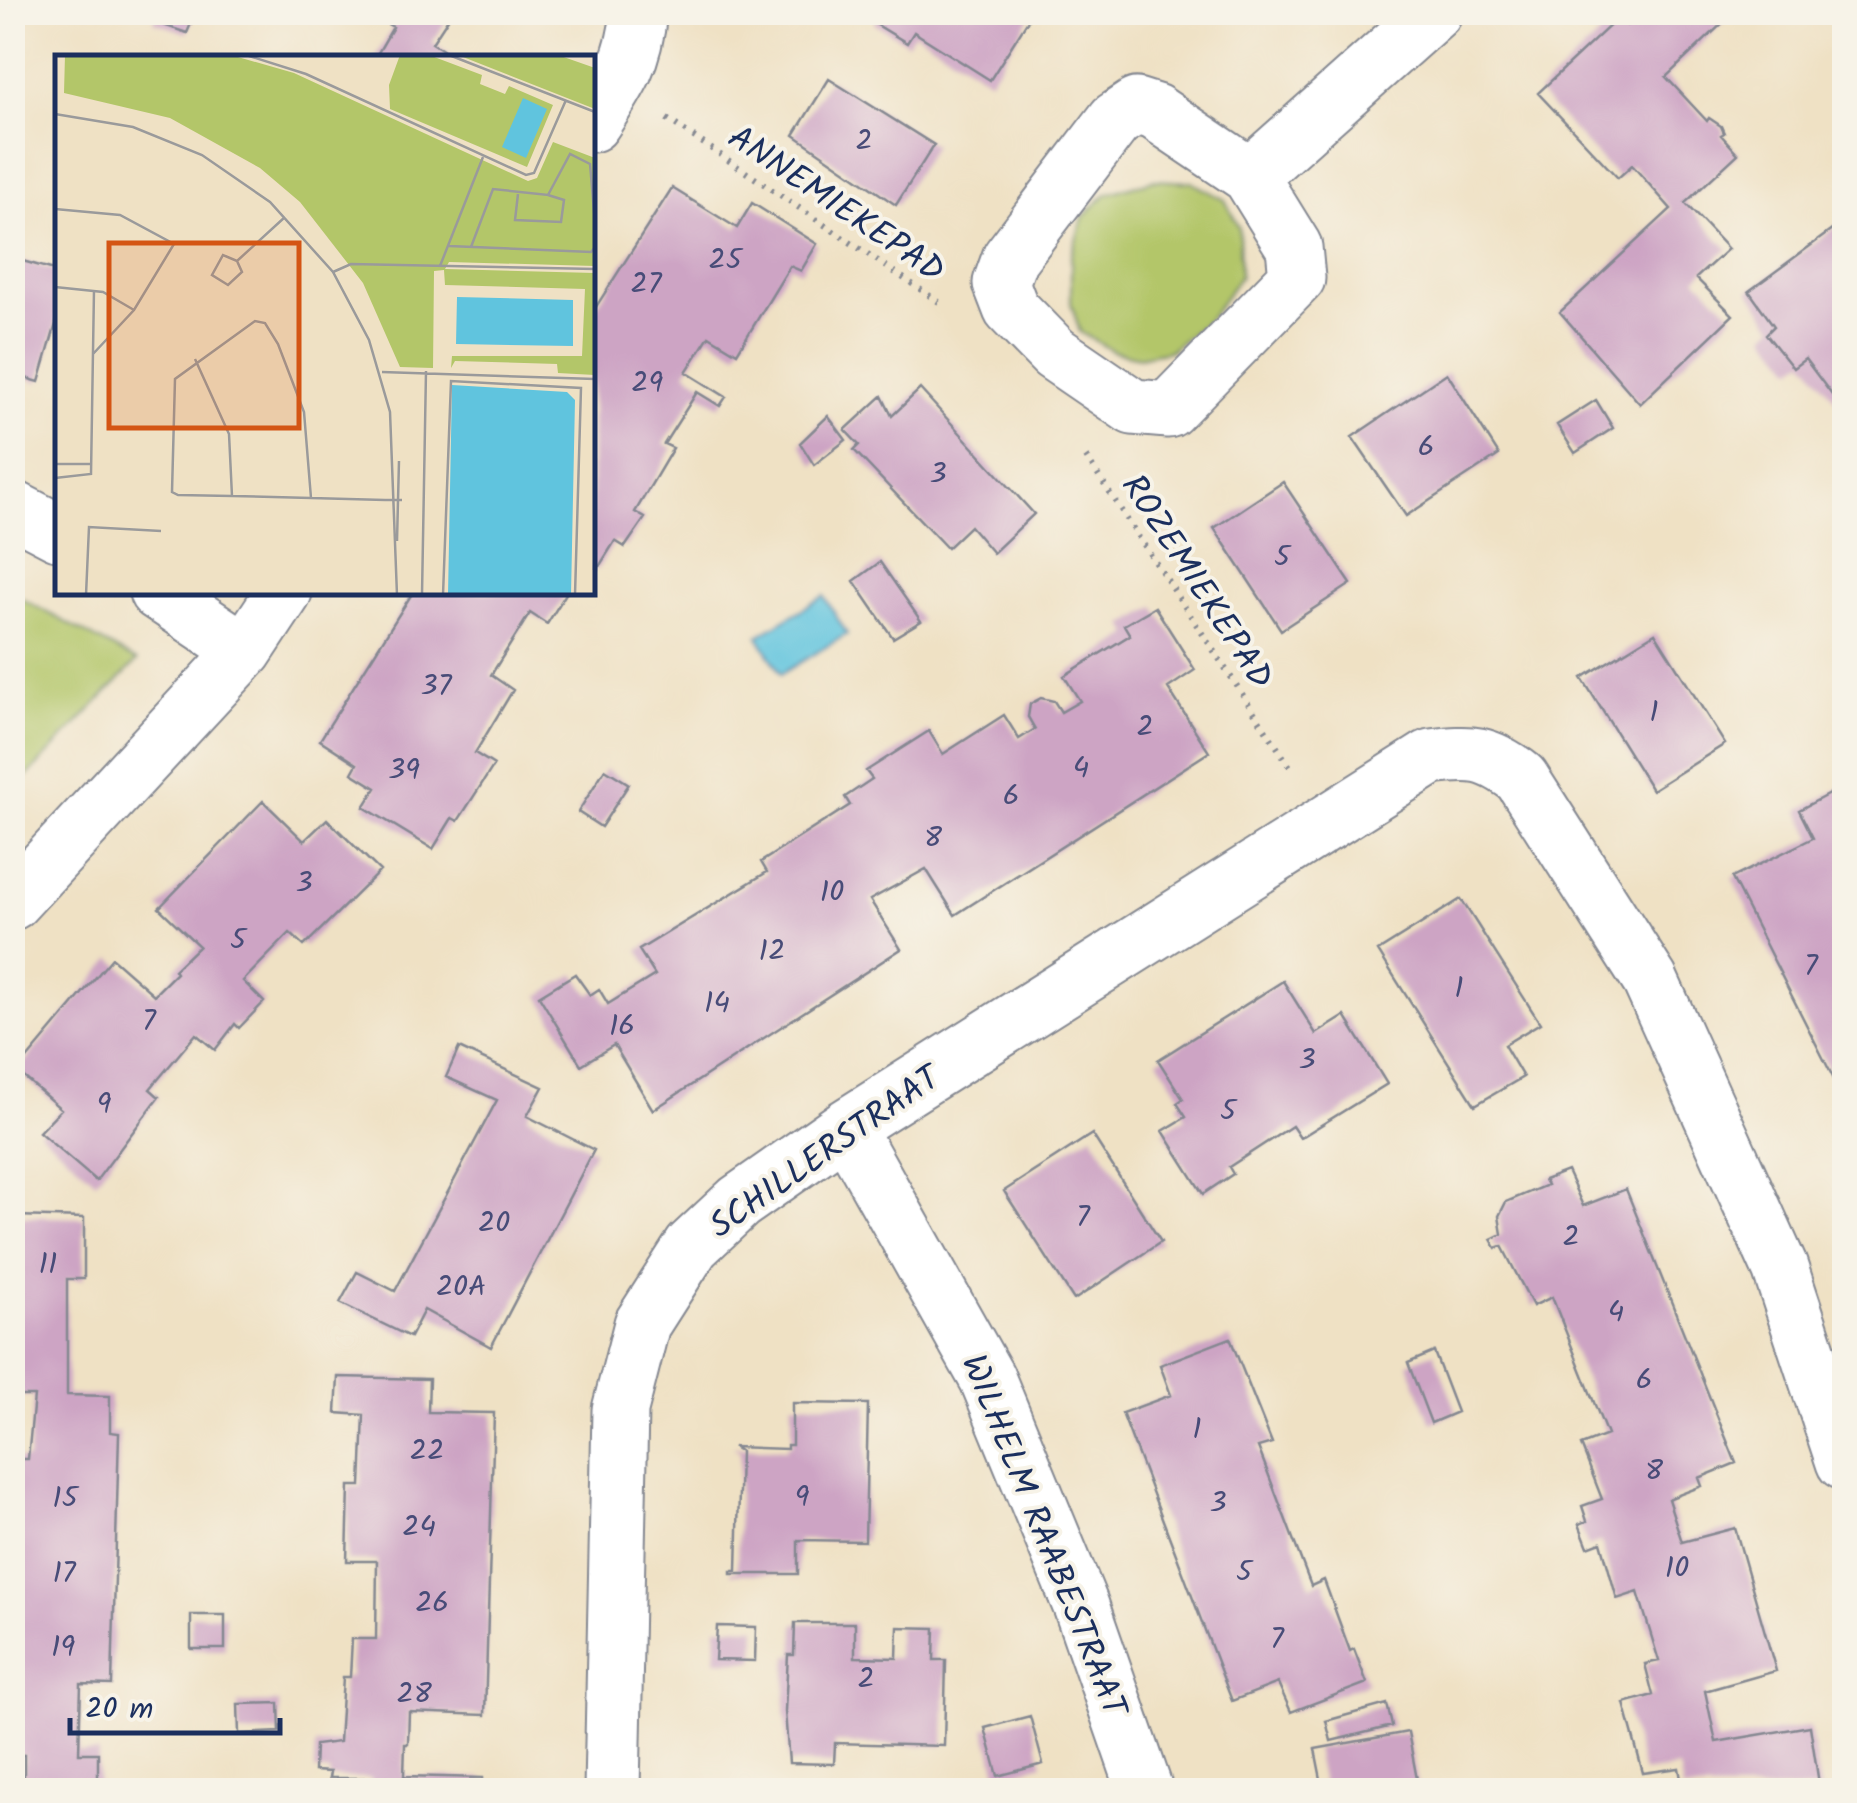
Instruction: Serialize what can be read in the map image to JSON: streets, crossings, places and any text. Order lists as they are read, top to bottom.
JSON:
{
  "streets": {
    "street": ["SCHILLERSTRAAT", "WILHELM RAABESTRAAT"],
    "path": ["ANNEMIEKEPAD", "ROZEMIEKEPAD"]
  },
  "crossings": [
    ["ROZEMIEKEPAD", "SCHILLERSTRAAT"],
    ["SCHILLERSTRAAT", "WILHELM RAABESTRAAT"]
  ],
  "house_numbers": [
    "2",
    "25",
    "27",
    "29",
    "6",
    "3",
    "5",
    "37",
    "1",
    "2",
    "4",
    "39",
    "6",
    "8",
    "3",
    "10",
    "5",
    "12",
    "7",
    "1",
    "14",
    "7",
    "16",
    "3",
    "9",
    "5",
    "7",
    "20",
    "2",
    "11",
    "20A",
    "4",
    "6",
    "1",
    "22",
    "8",
    "9",
    "15",
    "3",
    "24",
    "10",
    "5",
    "17",
    "26",
    "7",
    "19",
    "2",
    "28"
  ],
  "scale_bar": "20 m"
}
